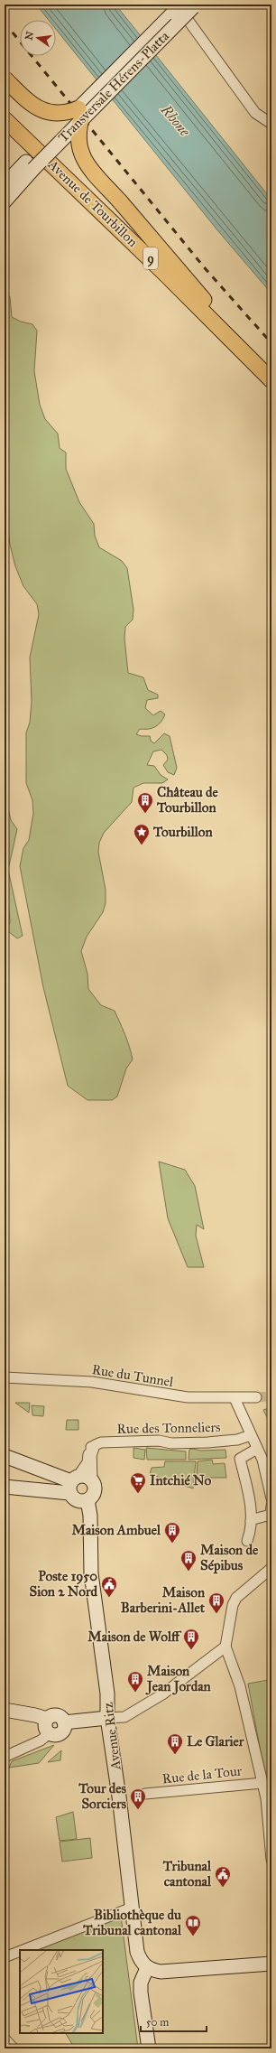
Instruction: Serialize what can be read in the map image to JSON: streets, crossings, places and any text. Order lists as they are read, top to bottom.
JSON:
{
  "streets": {
    "main road": ["Avenue de Tourbillon", "9"],
    "street": [
      "Transversale Hérens-Platta",
      "Rue du Tunnel",
      "Rue des Tonneliers",
      "Avenue Ritz",
      "Rue de la Tour"
    ]
  },
  "water": ["Rhone"],
  "places": {
    "building": [
      "Château de Tourbillon",
      "Maison Ambuel",
      "Maison de Sépibus",
      "Maison Barberini-Allet",
      "Maison de Wolff",
      "Maison Jean Jordan",
      "Le Glarier",
      "Tour des Sorciers"
    ],
    "place": ["Tourbillon"],
    "supermarket": ["Intchié No"],
    "public building": ["Poste 1950 Sion 2 Nord", "Tribunal cantonal"],
    "library": ["Bibliothèque du Tribunal cantonal"]
  },
  "scale_bar": "50 m",
  "north": "left"
}
